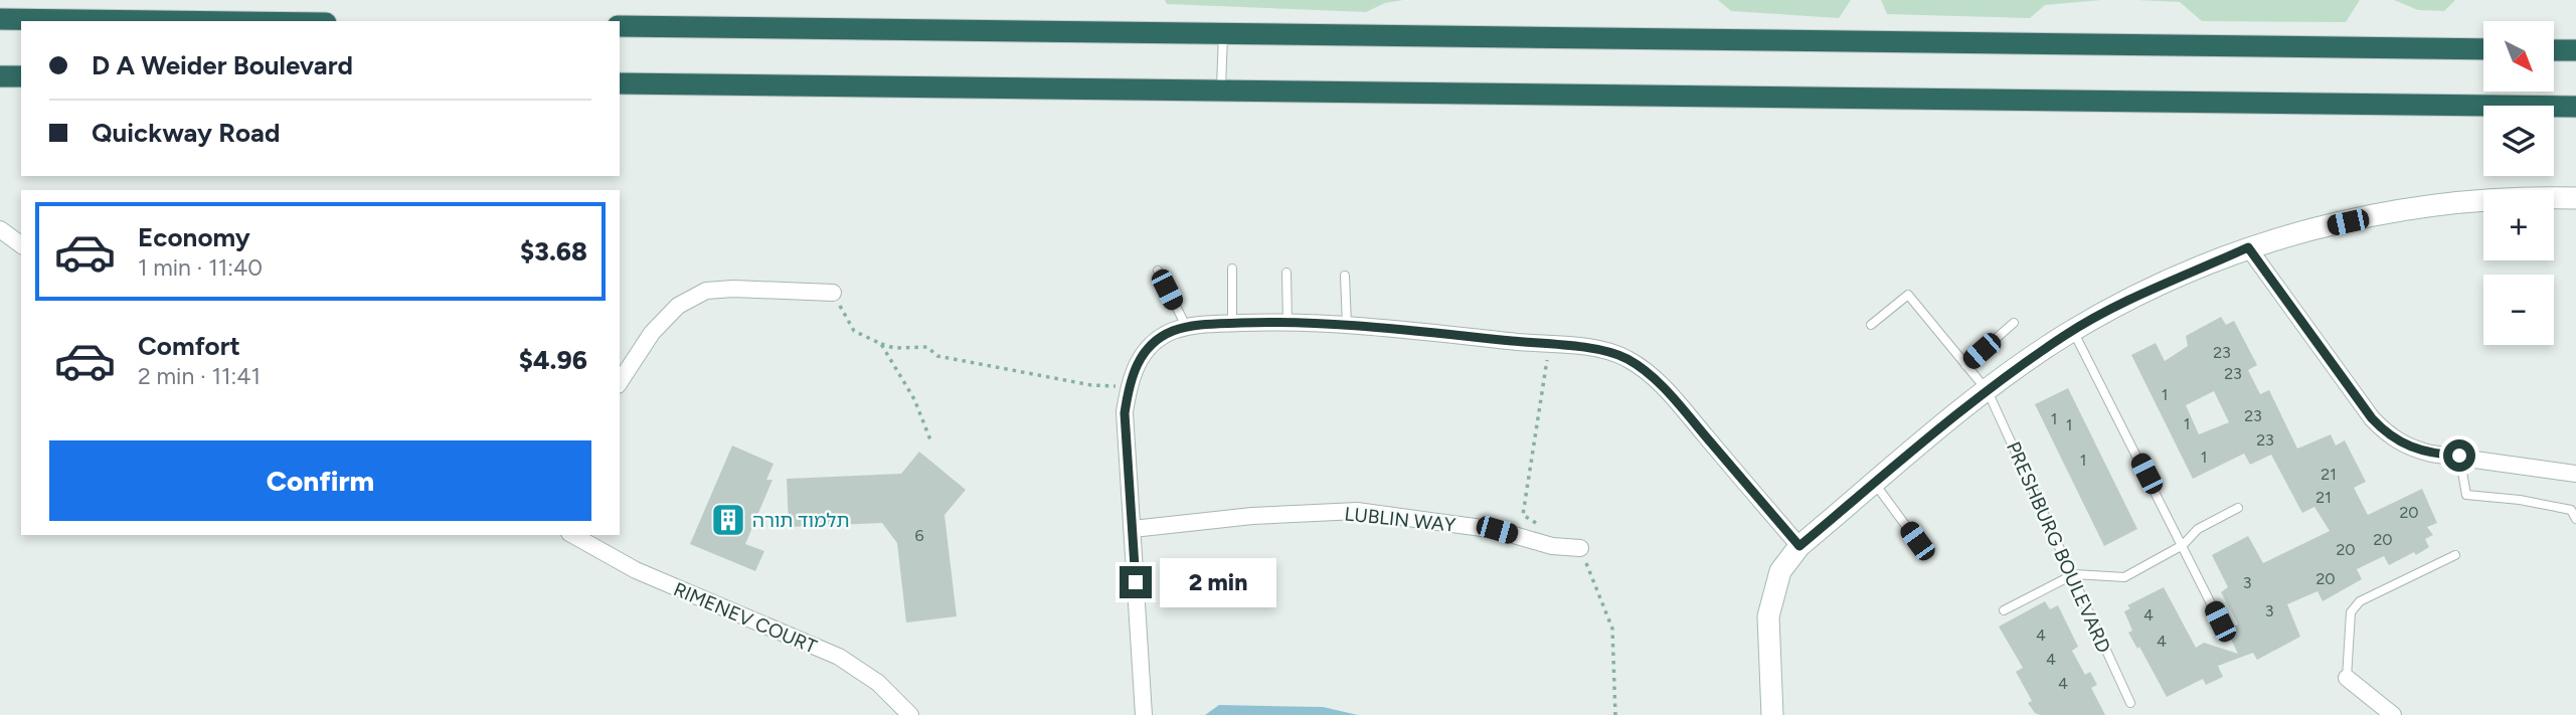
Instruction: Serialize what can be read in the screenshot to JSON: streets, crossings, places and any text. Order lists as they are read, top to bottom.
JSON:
{
  "streets": {
    "street": ["LUBLIN WAY", "RIMENEV COURT"],
    "lane": ["PRESHBURG BOULEVARD"]
  },
  "places": {
    "building": ["תלמוד תורה"]
  },
  "house_numbers": [
    "23",
    "23",
    "1",
    "23",
    "1",
    "1",
    "1",
    "23",
    "1",
    "1",
    "21",
    "21",
    "20",
    "6",
    "20",
    "20",
    "20",
    "3",
    "3",
    "4",
    "4",
    "4",
    "4",
    "4"
  ],
  "north": "bottom right",
  "page": {
    "map_buttons": ["+", "−"],
    "banner": ["D A Weider Boulevard", "Quickway Road"],
    "list": [
      {
        "name": "Economy",
        "note": "1 min · 11:40",
        "value": "$3.68"
      },
      {
        "name": "Comfort",
        "note": "2 min · 11:41",
        "value": "$4.96"
      }
    ],
    "buttons": "Confirm",
    "bubble": "2 min"
  }
}
